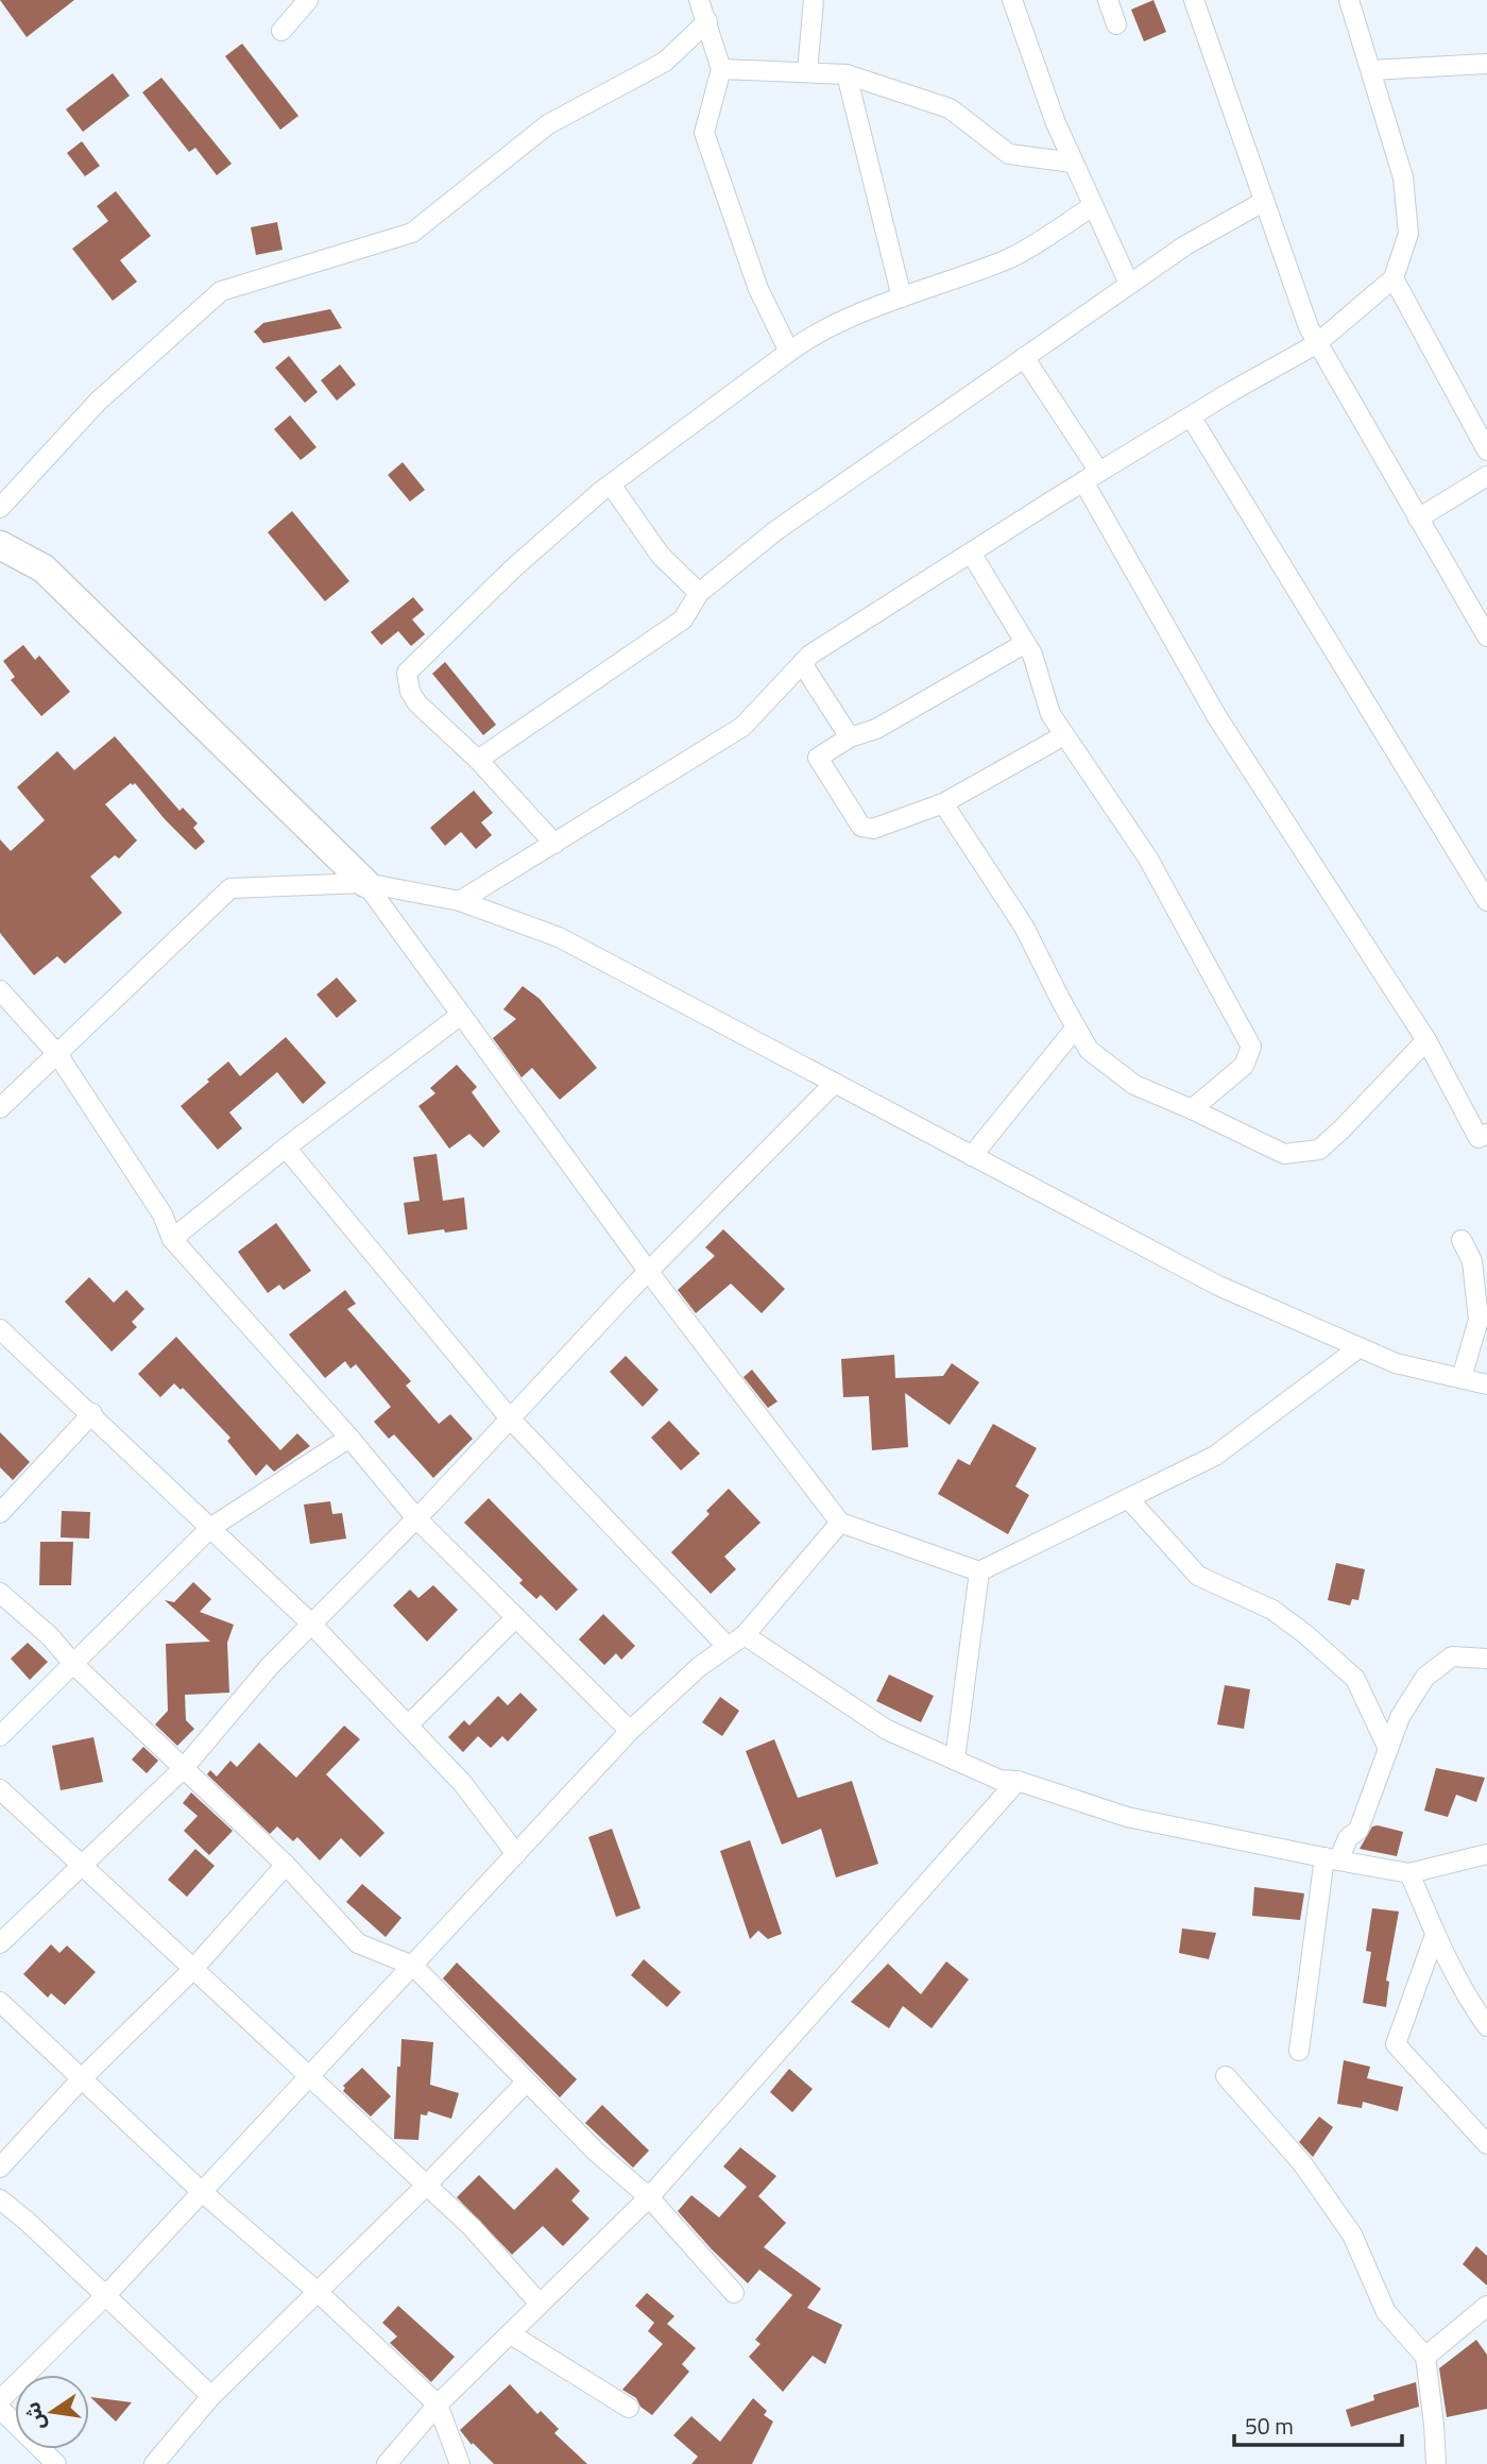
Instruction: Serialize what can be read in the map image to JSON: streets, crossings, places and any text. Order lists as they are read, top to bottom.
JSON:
{
  "scale_bar": "50 m",
  "north": "left"
}
